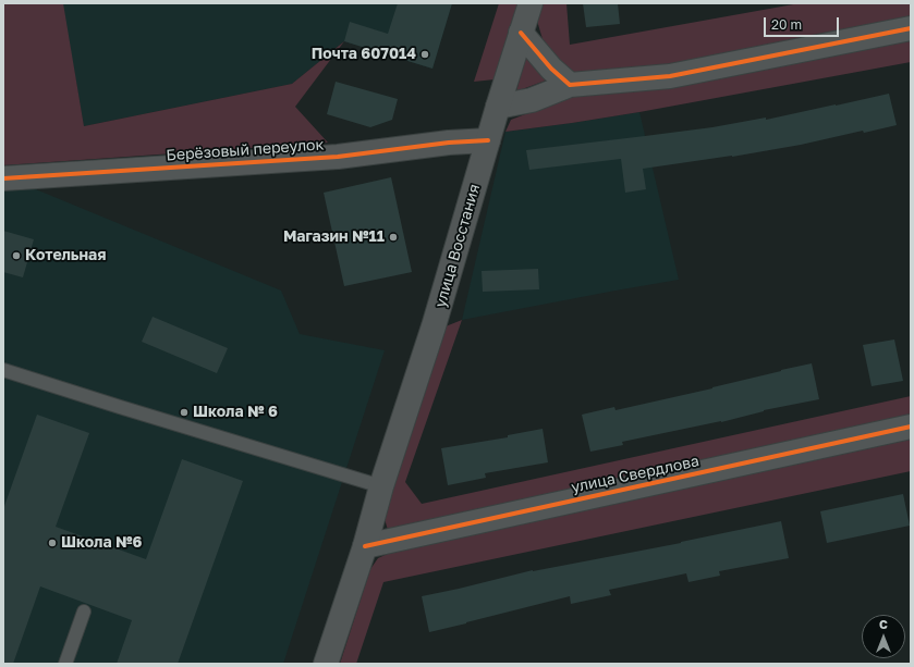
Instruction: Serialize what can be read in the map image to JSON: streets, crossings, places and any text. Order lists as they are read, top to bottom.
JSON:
{
  "streets": {
    "street": ["Берёзовый переулок", "улица Восстания", "улица Свердлова"]
  },
  "crossings": [
    ["Берёзовый переулок", "улица Восстания"],
    ["улица Восстания", "улица Свердлова"]
  ],
  "places": [
    "Почта 607014",
    "Магазин №11",
    "Котельная",
    "Школа № 6",
    "Школа №6"
  ],
  "scale_bar": "20 m",
  "north": "top"
}
